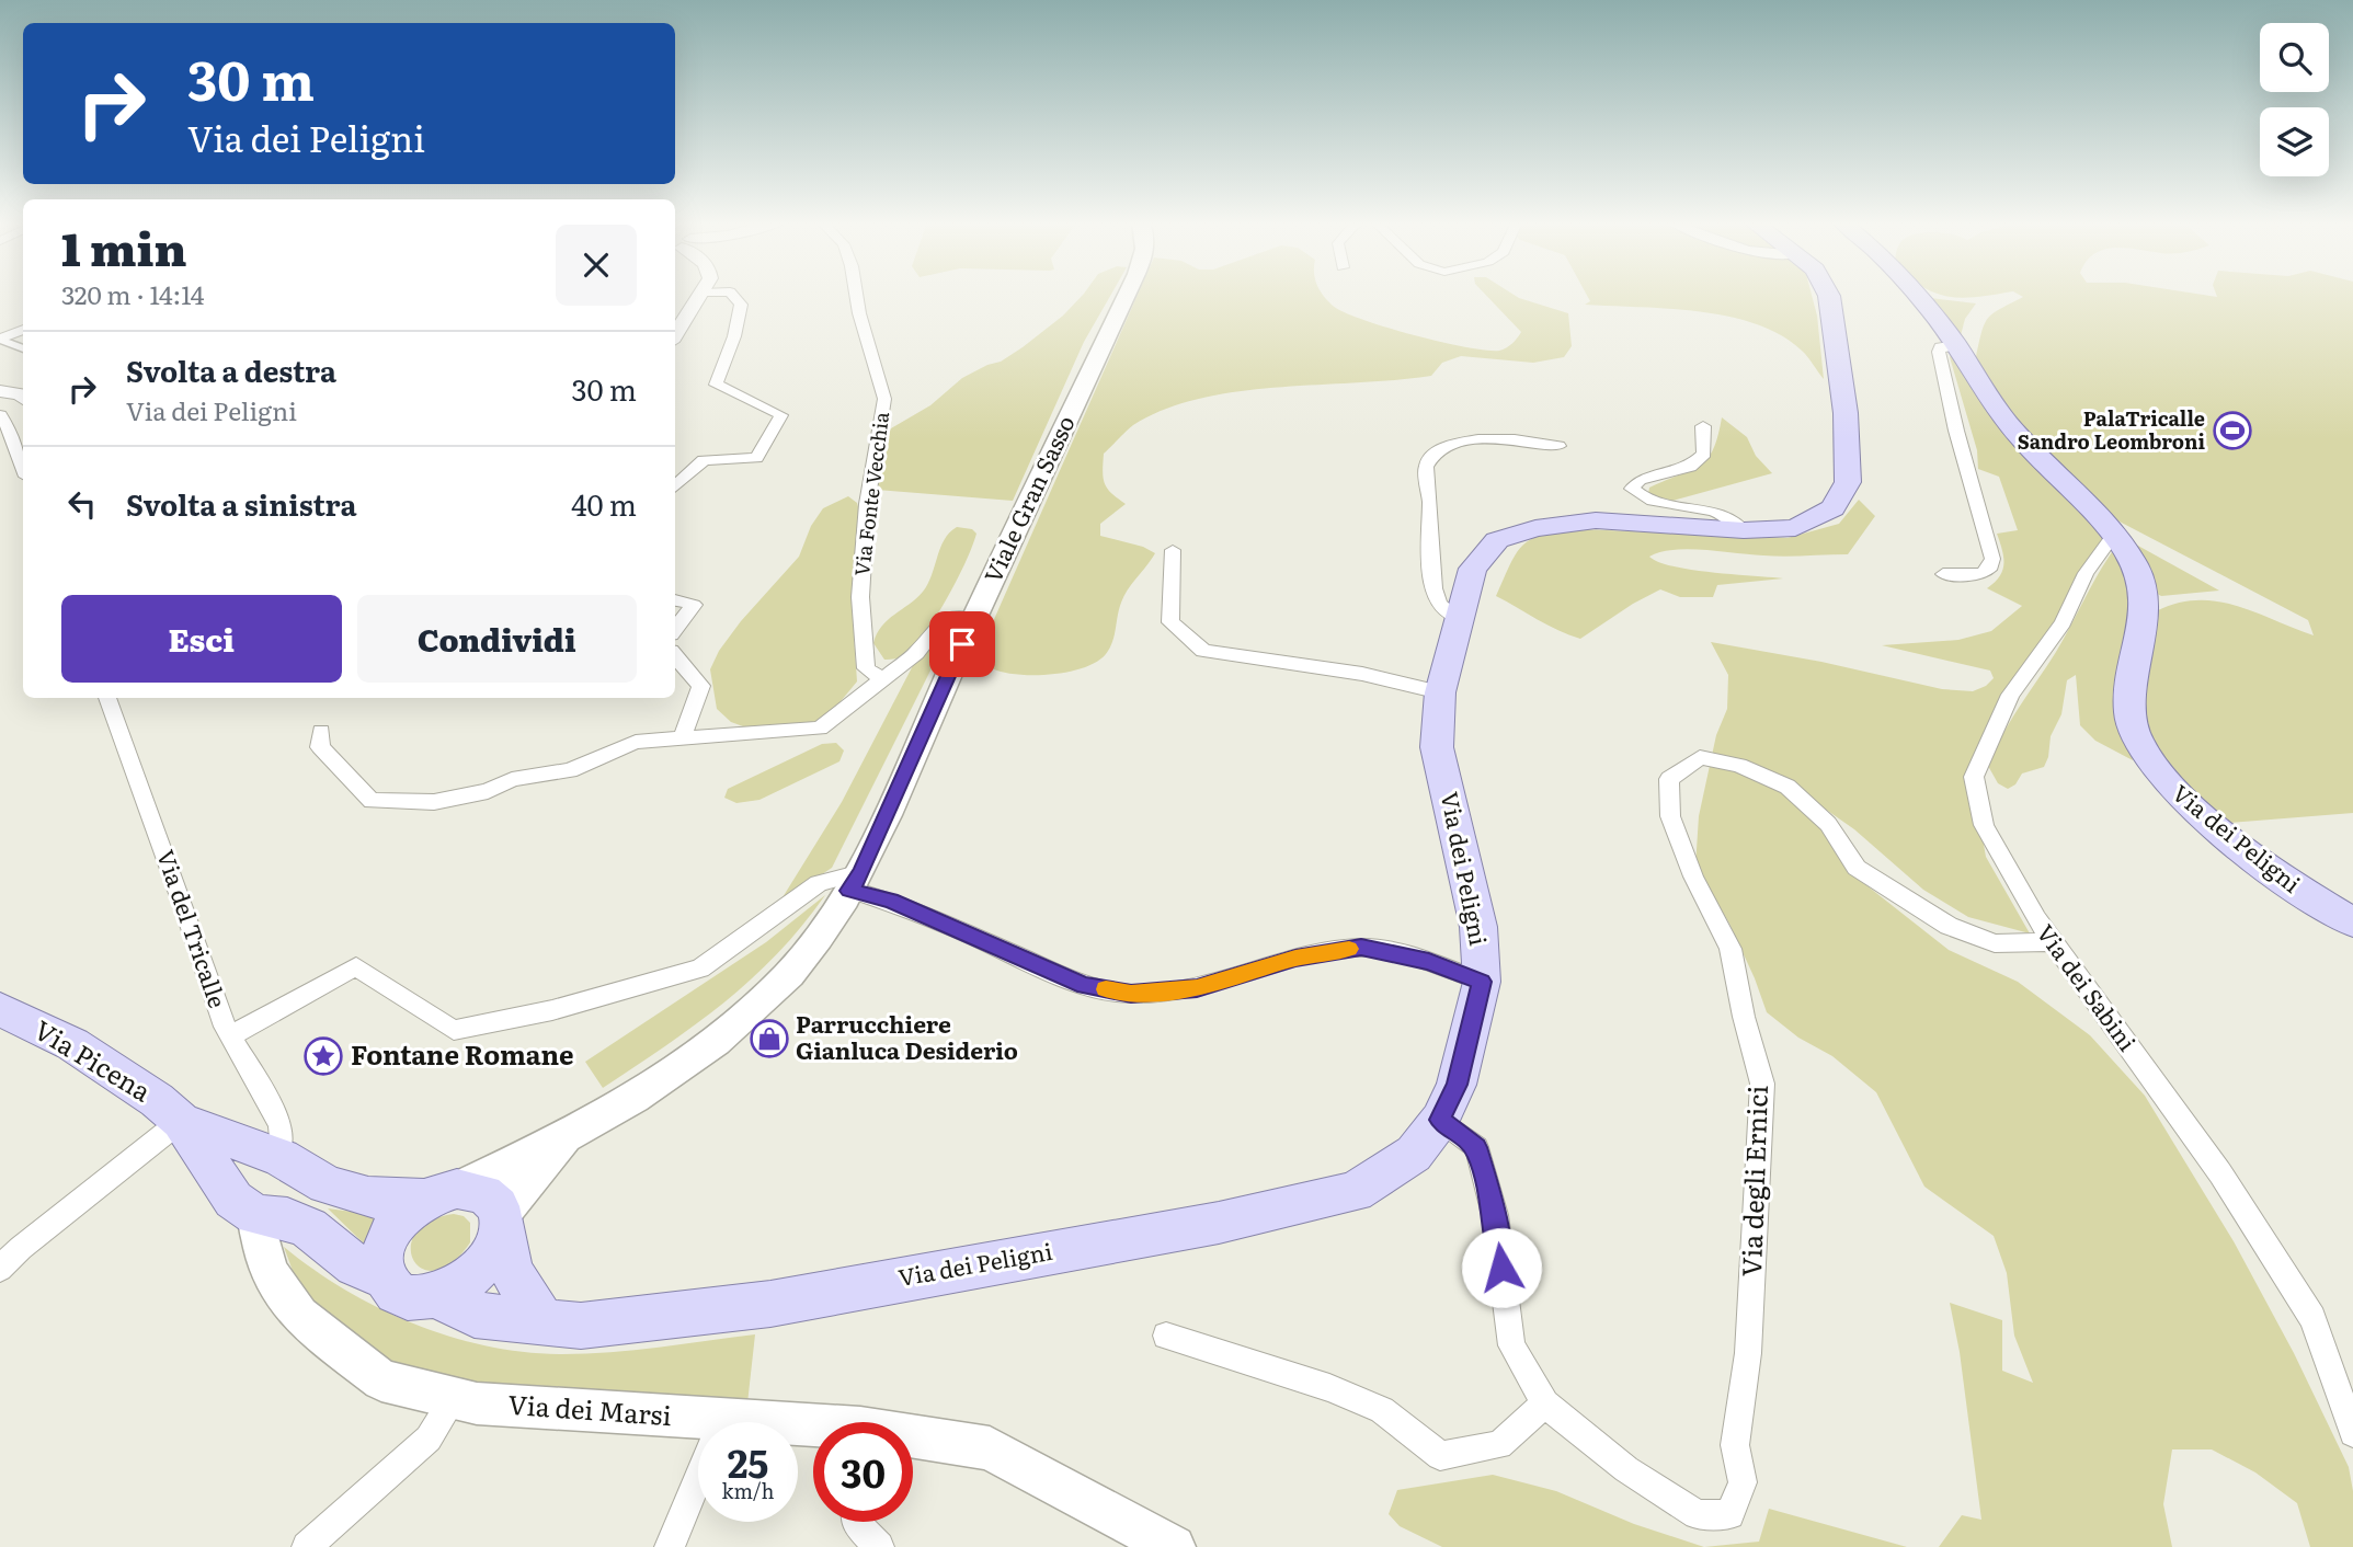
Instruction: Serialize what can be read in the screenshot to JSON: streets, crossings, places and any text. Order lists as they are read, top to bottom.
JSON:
{
  "streets": {
    "main road": [
      "Viale Gran Sasso",
      "Via dei Peligni",
      "Via Picena",
      "Via dei Marsi"
    ],
    "street": [
      "Via Fonte Vecchia",
      "Via del Tricalle",
      "Via dei Sabini",
      "Via degli Ernici"
    ]
  },
  "crossings": [
    ["Viale Gran Sasso", "Via dei Peligni"],
    ["Viale Gran Sasso", "Via Picena"],
    ["Via dei Peligni", "Via dei Sabini"],
    ["Via dei Peligni", "Via Picena"],
    ["Via dei Peligni", "Via degli Ernici"],
    ["Via del Tricalle", "Via Picena"],
    ["Via dei Sabini", "Via degli Ernici"],
    ["Via Picena", "Via dei Marsi"]
  ],
  "places": {
    "sports": ["PalaTricalle Sandro Leombroni"],
    "shop": ["Parrucchiere Gianluca Desiderio"],
    "place": ["Fontane Romane"]
  },
  "page": {
    "turn": ["30 m", "Via dei Peligni"],
    "heading": ["1 min", "320 m · 14:14"],
    "list": [
      {
        "name": "Svolta a destra",
        "note": "Via dei Peligni",
        "value": "30 m"
      },
      {
        "name": "Svolta a sinistra",
        "value": "40 m"
      }
    ],
    "buttons": ["Esci", "Condividi"],
    "speed": "25 km/h",
    "limit": "30"
  }
}
